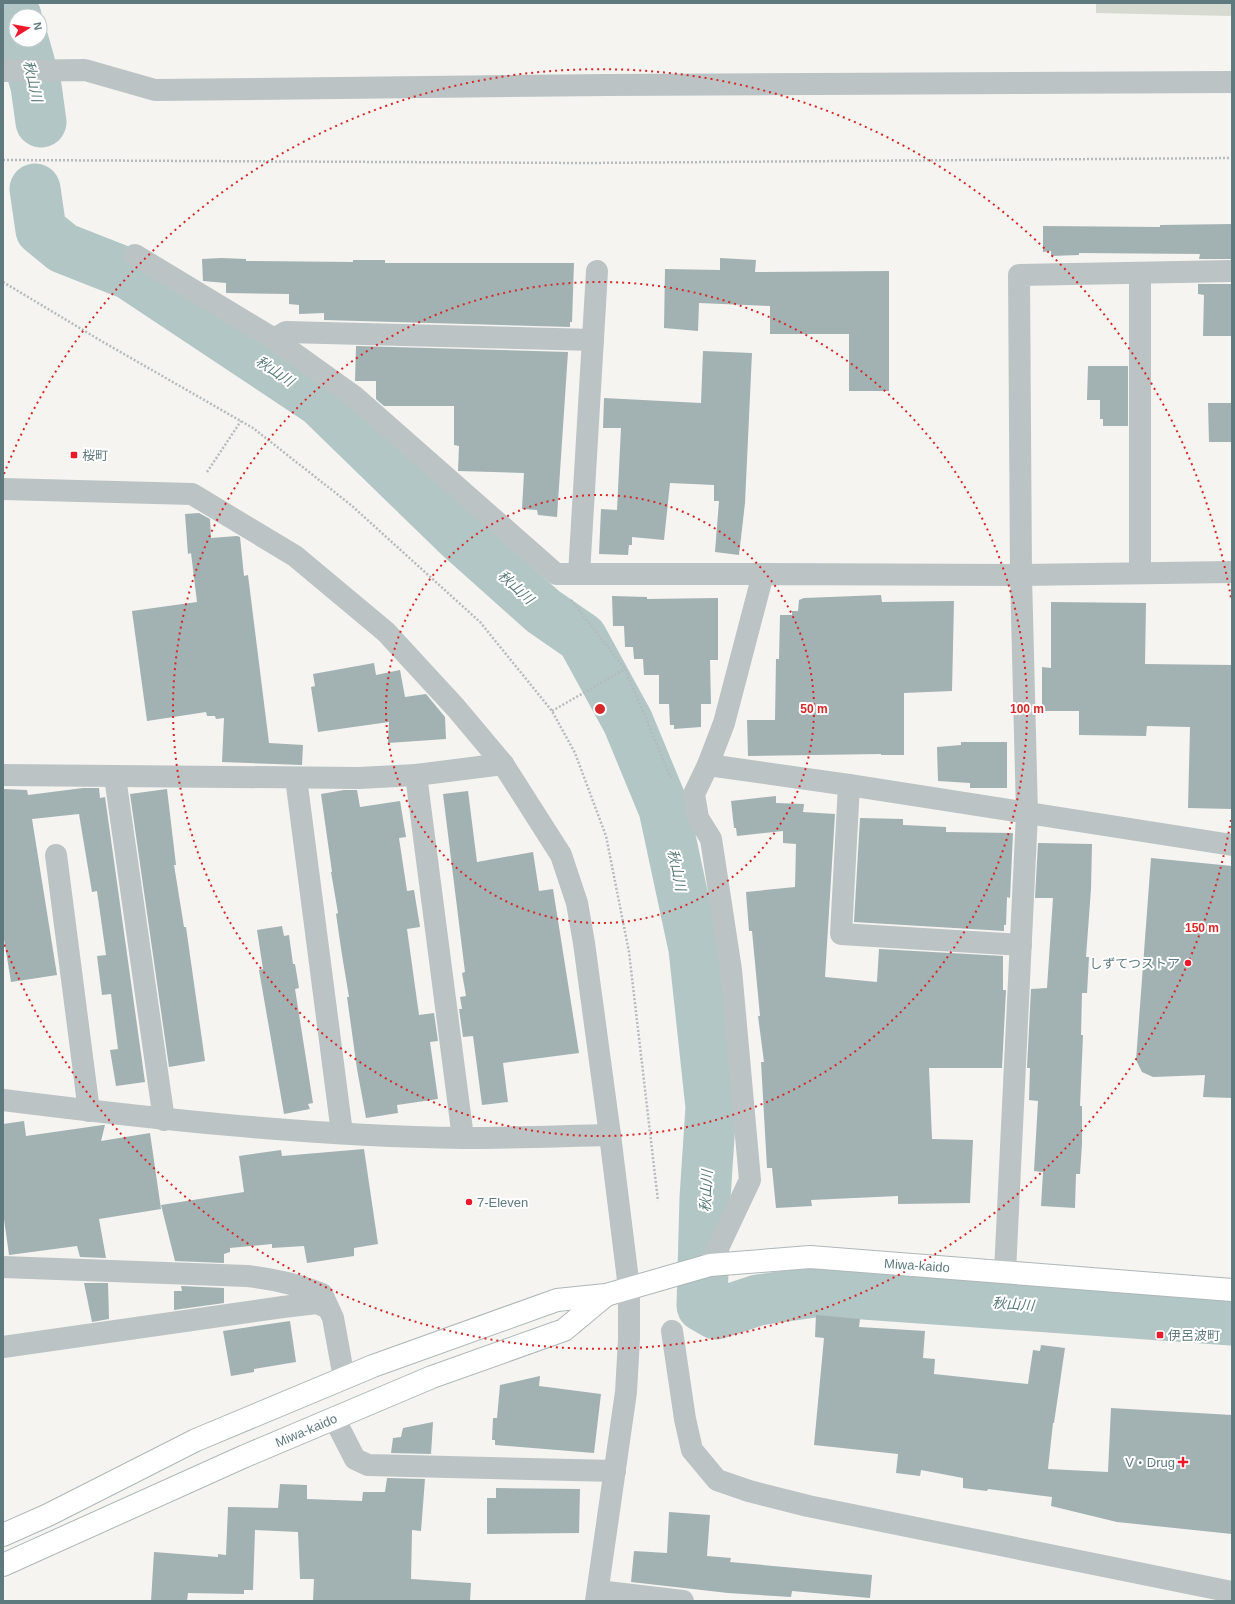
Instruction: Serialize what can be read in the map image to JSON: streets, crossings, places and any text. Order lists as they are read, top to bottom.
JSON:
{
  "streets": {
    "main road": ["Miwa-kaido"]
  },
  "water": ["秋山川"],
  "places": {
    "transit": ["桜町", "伊呂波町"],
    "other": ["しずてつストア", "7-Eleven"],
    "health": ["V・Drug"]
  },
  "north": "right",
  "rings": ["50 m", "100 m", "150 m"]
}
